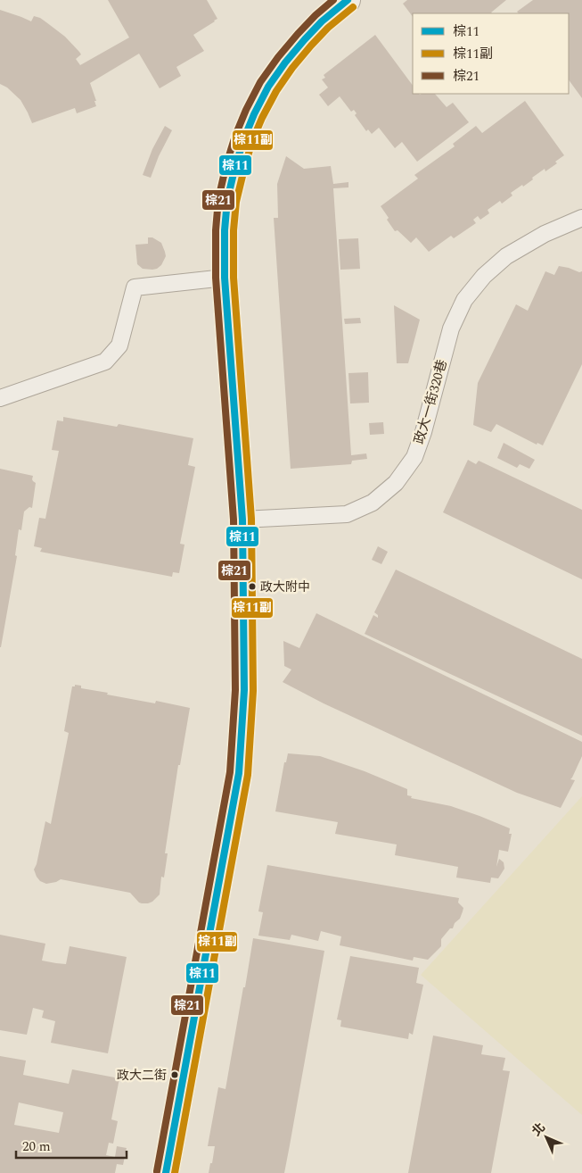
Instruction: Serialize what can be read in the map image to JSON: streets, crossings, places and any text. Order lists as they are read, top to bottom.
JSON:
{
  "streets": {
    "lane": ["政大一街320巷"]
  },
  "places": ["政大附中", "政大二街"],
  "lines": ["transit line 棕11", "transit line 棕21", "transit line 棕11副"],
  "legend": ["棕11", "棕11副", "棕21"],
  "scale_bar": "20 m",
  "north": "top left"
}
